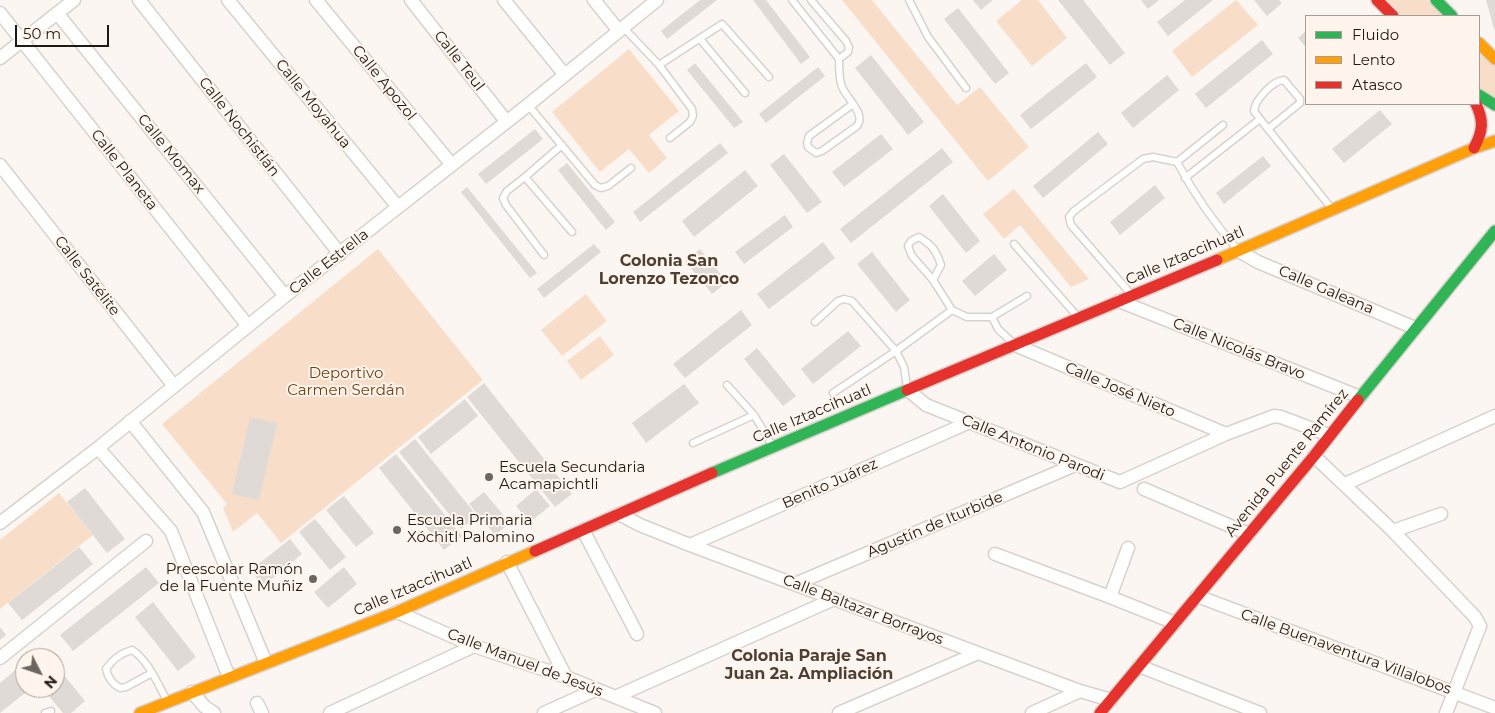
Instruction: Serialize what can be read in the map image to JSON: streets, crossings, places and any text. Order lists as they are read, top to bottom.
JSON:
{
  "streets": {
    "street": [
      "Calle Teul",
      "Calle Apozol",
      "Calle Moyahua",
      "Calle Nochistlán",
      "Calle Momax",
      "Calle Planeta",
      "Calle Iztaccihuatl",
      "Calle Estrella",
      "Calle Satélite",
      "Calle Galeana",
      "Calle Nicolás Bravo",
      "Calle José Nieto",
      "Calle Antonio Parodi",
      "Avenida Puente Ramírez",
      "Benito Juárez",
      "Agustín de Iturbide",
      "Calle Baltazar Borrayos",
      "Calle Buenaventura Villalobos",
      "Calle Manuel de Jesús"
    ]
  },
  "crossings": [
    ["Calle Teul", "Calle Estrella"],
    ["Calle Apozol", "Calle Estrella"],
    ["Calle Moyahua", "Calle Estrella"],
    ["Calle Nochistlán", "Calle Estrella"],
    ["Calle Momax", "Calle Estrella"],
    ["Calle Planeta", "Calle Estrella"],
    ["Calle Iztaccihuatl", "Calle Galeana"],
    ["Calle Iztaccihuatl", "Calle Nicolás Bravo"],
    ["Calle Iztaccihuatl", "Calle José Nieto"],
    ["Calle Iztaccihuatl", "Calle Antonio Parodi"],
    ["Calle Iztaccihuatl", "Calle Baltazar Borrayos"],
    ["Calle Iztaccihuatl", "Calle Manuel de Jesús"],
    ["Calle Estrella", "Calle Satélite"],
    ["Calle Galeana", "Avenida Puente Ramírez"],
    ["Calle Nicolás Bravo", "Avenida Puente Ramírez"],
    ["Calle José Nieto", "Calle Antonio Parodi"],
    ["Calle Antonio Parodi", "Avenida Puente Ramírez"],
    ["Calle Antonio Parodi", "Benito Juárez"],
    ["Calle Antonio Parodi", "Agustín de Iturbide"],
    ["Avenida Puente Ramírez", "Calle Baltazar Borrayos"],
    ["Avenida Puente Ramírez", "Calle Buenaventura Villalobos"],
    ["Benito Juárez", "Calle Baltazar Borrayos"],
    ["Agustín de Iturbide", "Calle Baltazar Borrayos"]
  ],
  "districts": ["Colonia San Lorenzo Tezonco", "Colonia Paraje San Juan 2a. Ampliación"],
  "parks": ["Deportivo Carmen Serdán"],
  "places": ["Escuela Secundaria Acamapichtli", "Escuela Primaria Xóchitl Palomino", "Preescolar Ramón de la Fuente Muñiz"],
  "legend": ["Fluido", "Lento", "Atasco"],
  "scale_bar": "50 m",
  "north": "bottom right"
}
